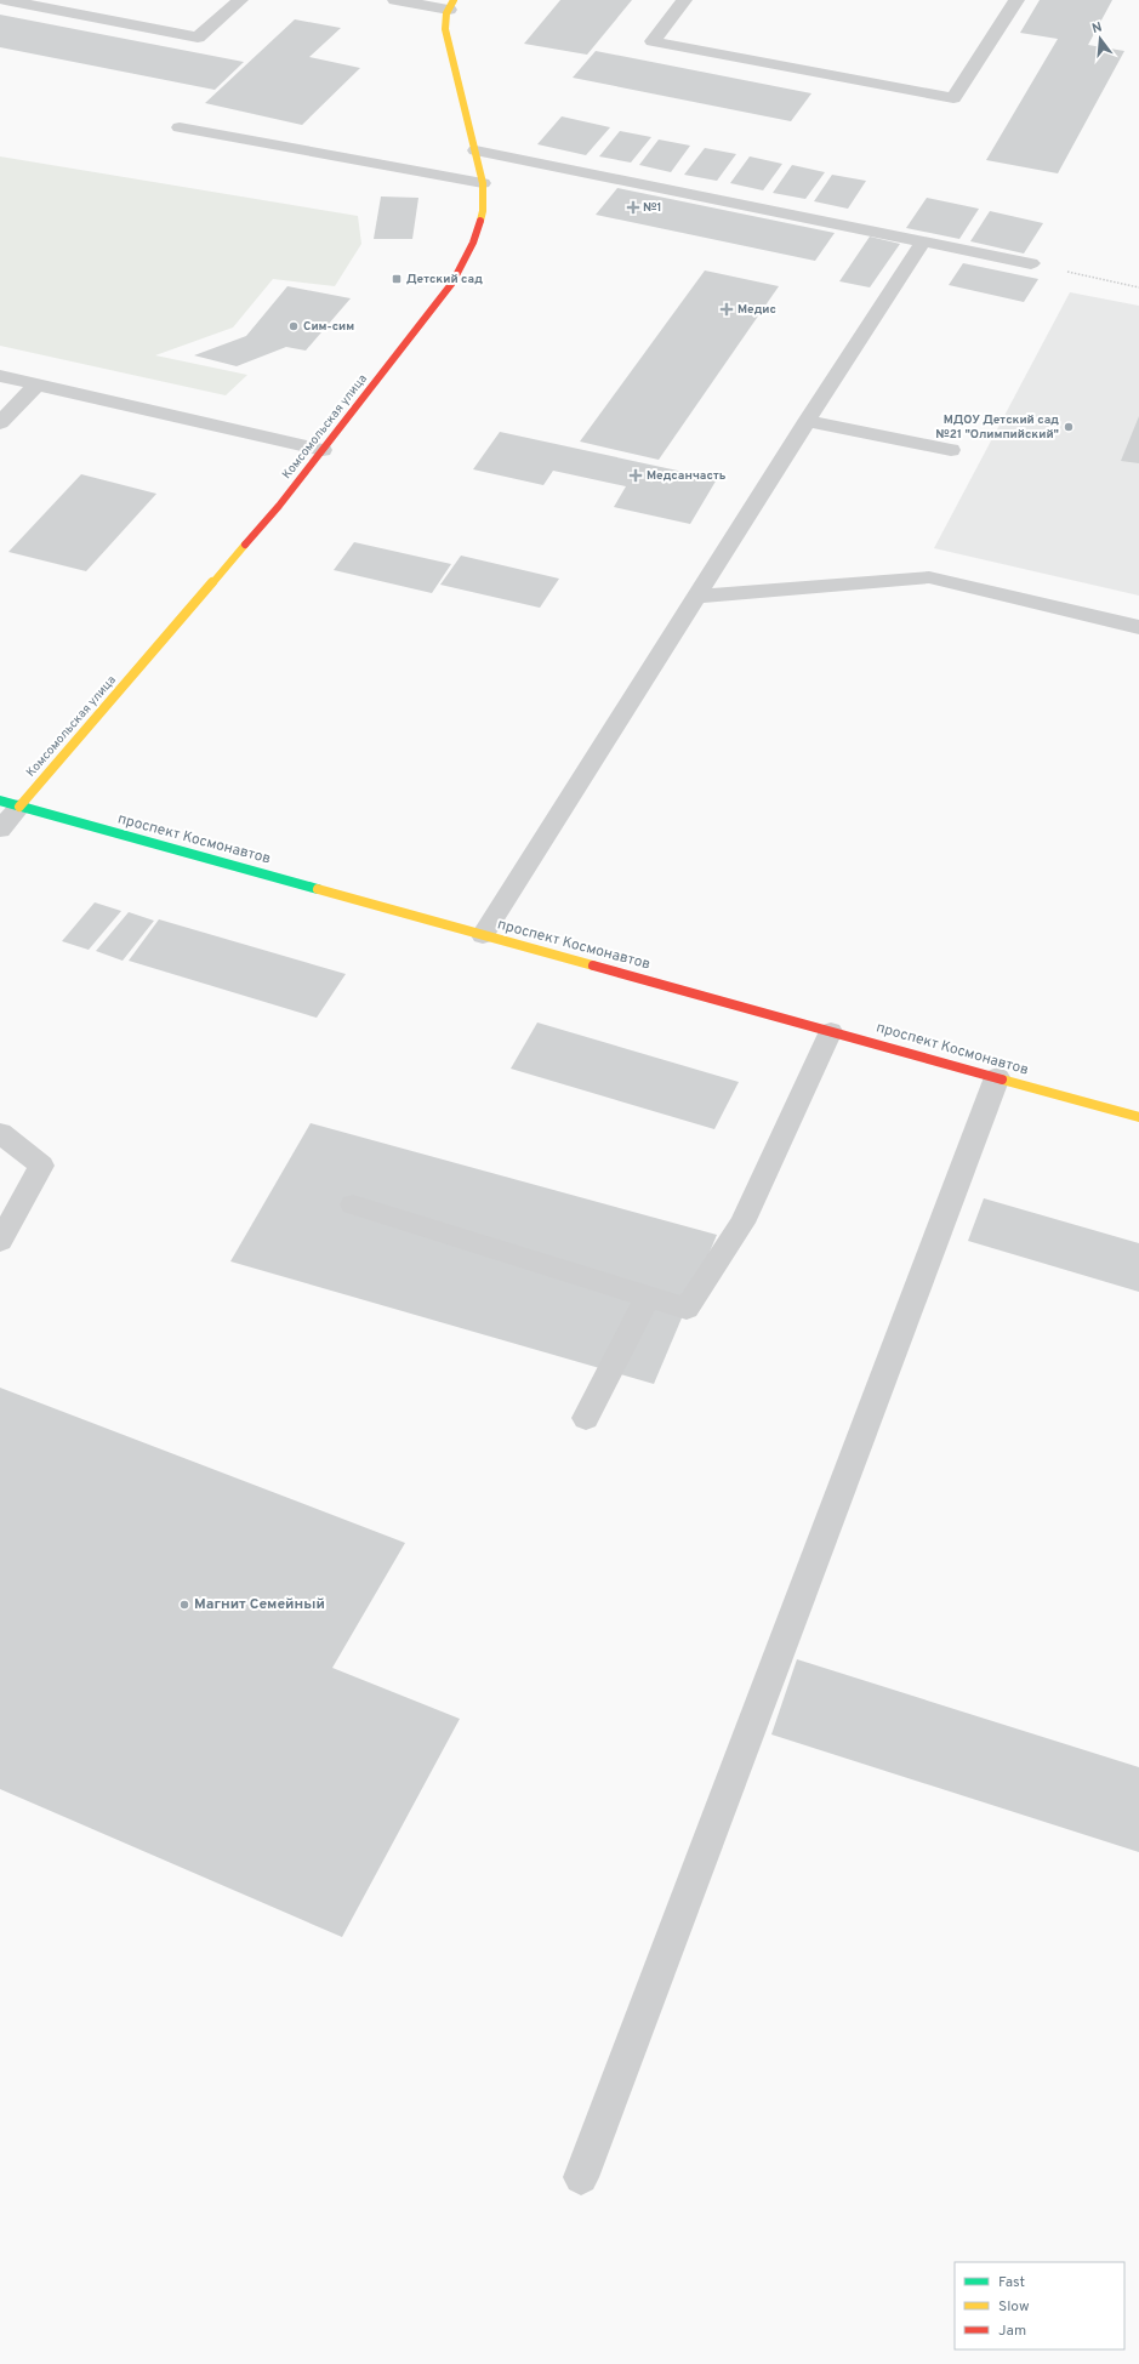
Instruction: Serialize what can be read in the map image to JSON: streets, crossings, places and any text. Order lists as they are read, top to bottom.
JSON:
{
  "streets": {
    "street": ["Комсомольская улица", "проспект Космонавтов"]
  },
  "crossings": [
    ["Комсомольская улица", "проспект Космонавтов"]
  ],
  "places": {
    "health": ["№1", "Медис", "Медсанчасть"],
    "transit": ["Детский сад"],
    "other": ["Сим-сим", "МДОУ Детский сад №21 \"Олимпийский\"", "Магнит Семейный"]
  },
  "legend": ["Fast", "Slow", "Jam"],
  "north": "top"
}
